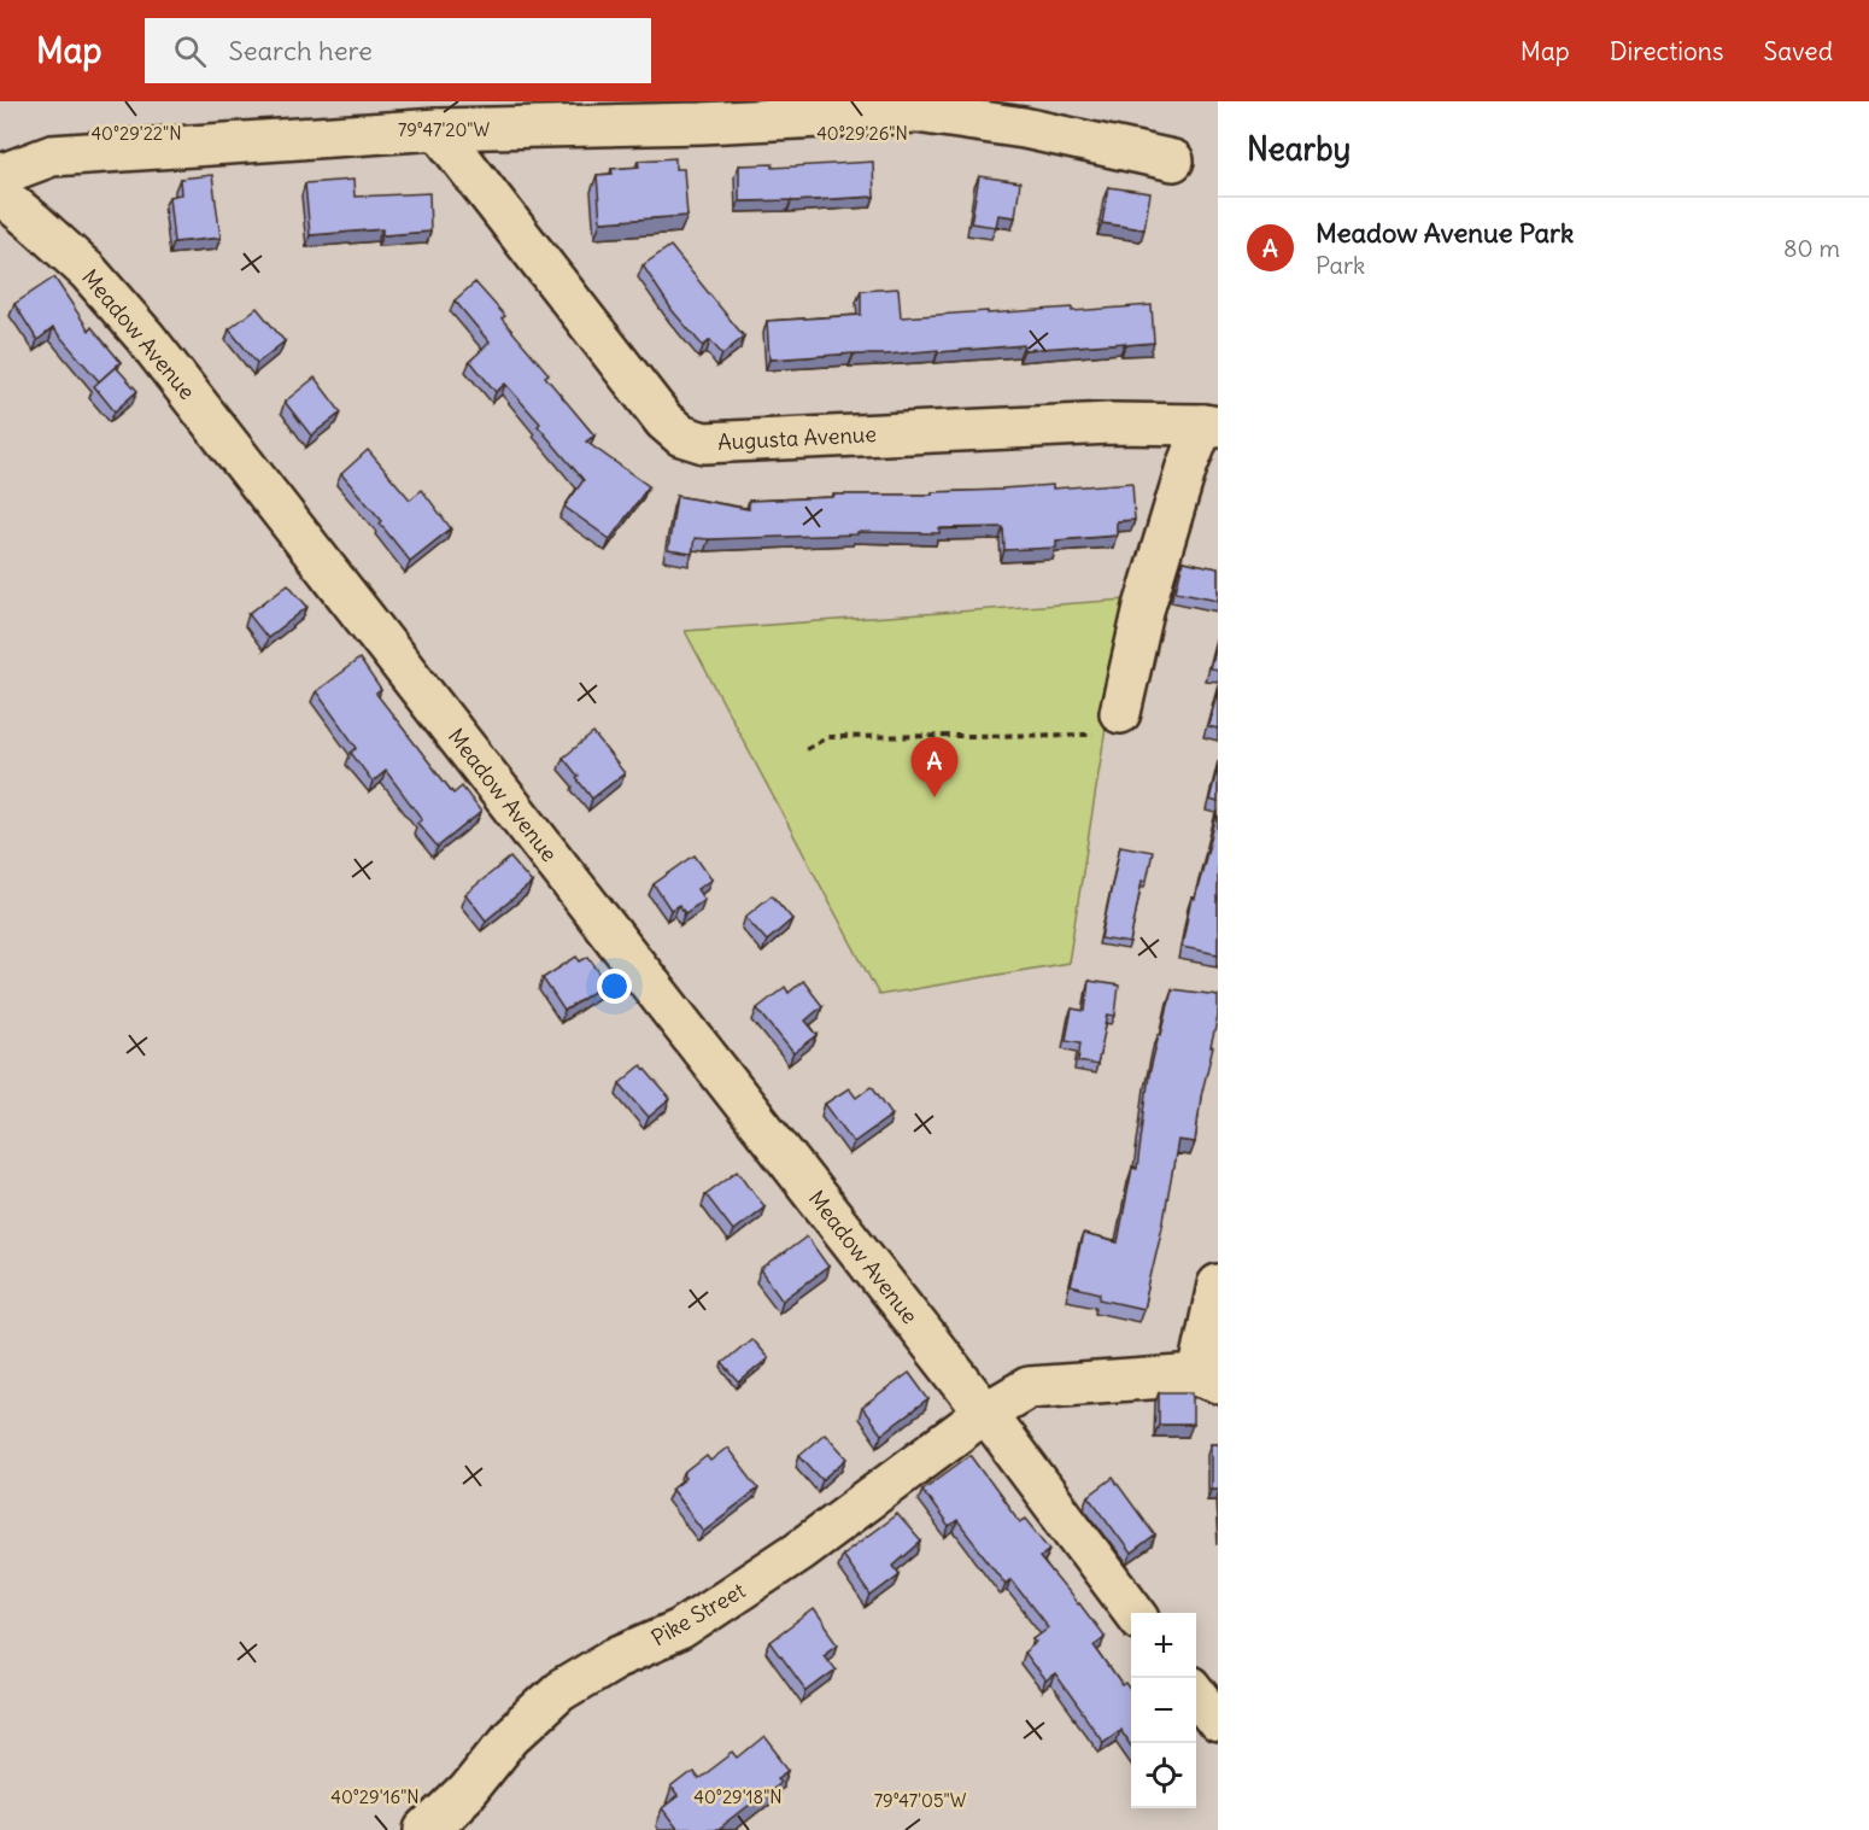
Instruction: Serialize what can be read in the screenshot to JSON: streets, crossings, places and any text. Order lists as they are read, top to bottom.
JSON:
{
  "streets": {
    "street": ["Meadow Avenue", "Augusta Avenue", "Pike Street"]
  },
  "crossings": [
    ["Meadow Avenue", "Pike Street"]
  ],
  "page": {
    "header": "Map",
    "search": "Search here",
    "nav": ["Map", "Directions", "Saved"],
    "heading": "Nearby",
    "list": [
      {
        "mark": "A",
        "name": "Meadow Avenue Park",
        "note": "Park",
        "value": "80 m"
      }
    ],
    "pins": "A",
    "map_buttons": ["+", "−"]
  },
  "coordinates": [
    "79°47'20\"W",
    "40°29'22\"N",
    "40°29'26\"N",
    "40°29'16\"N",
    "40°29'18\"N",
    "79°47'05\"W"
  ]
}
